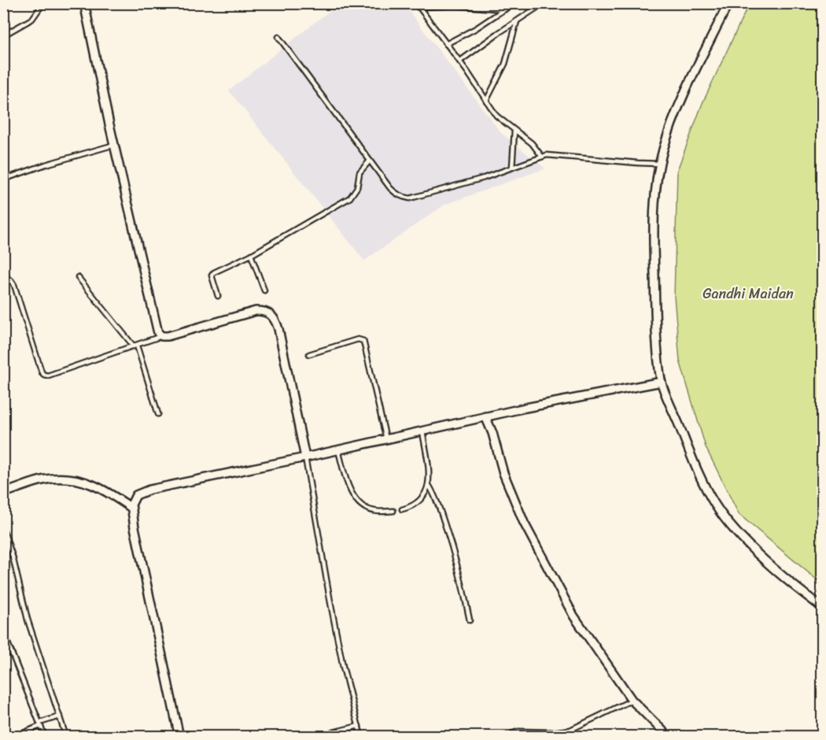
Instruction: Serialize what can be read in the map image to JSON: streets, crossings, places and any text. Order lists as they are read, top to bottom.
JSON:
{
  "parks": ["Gandhi Maidan"]
}
